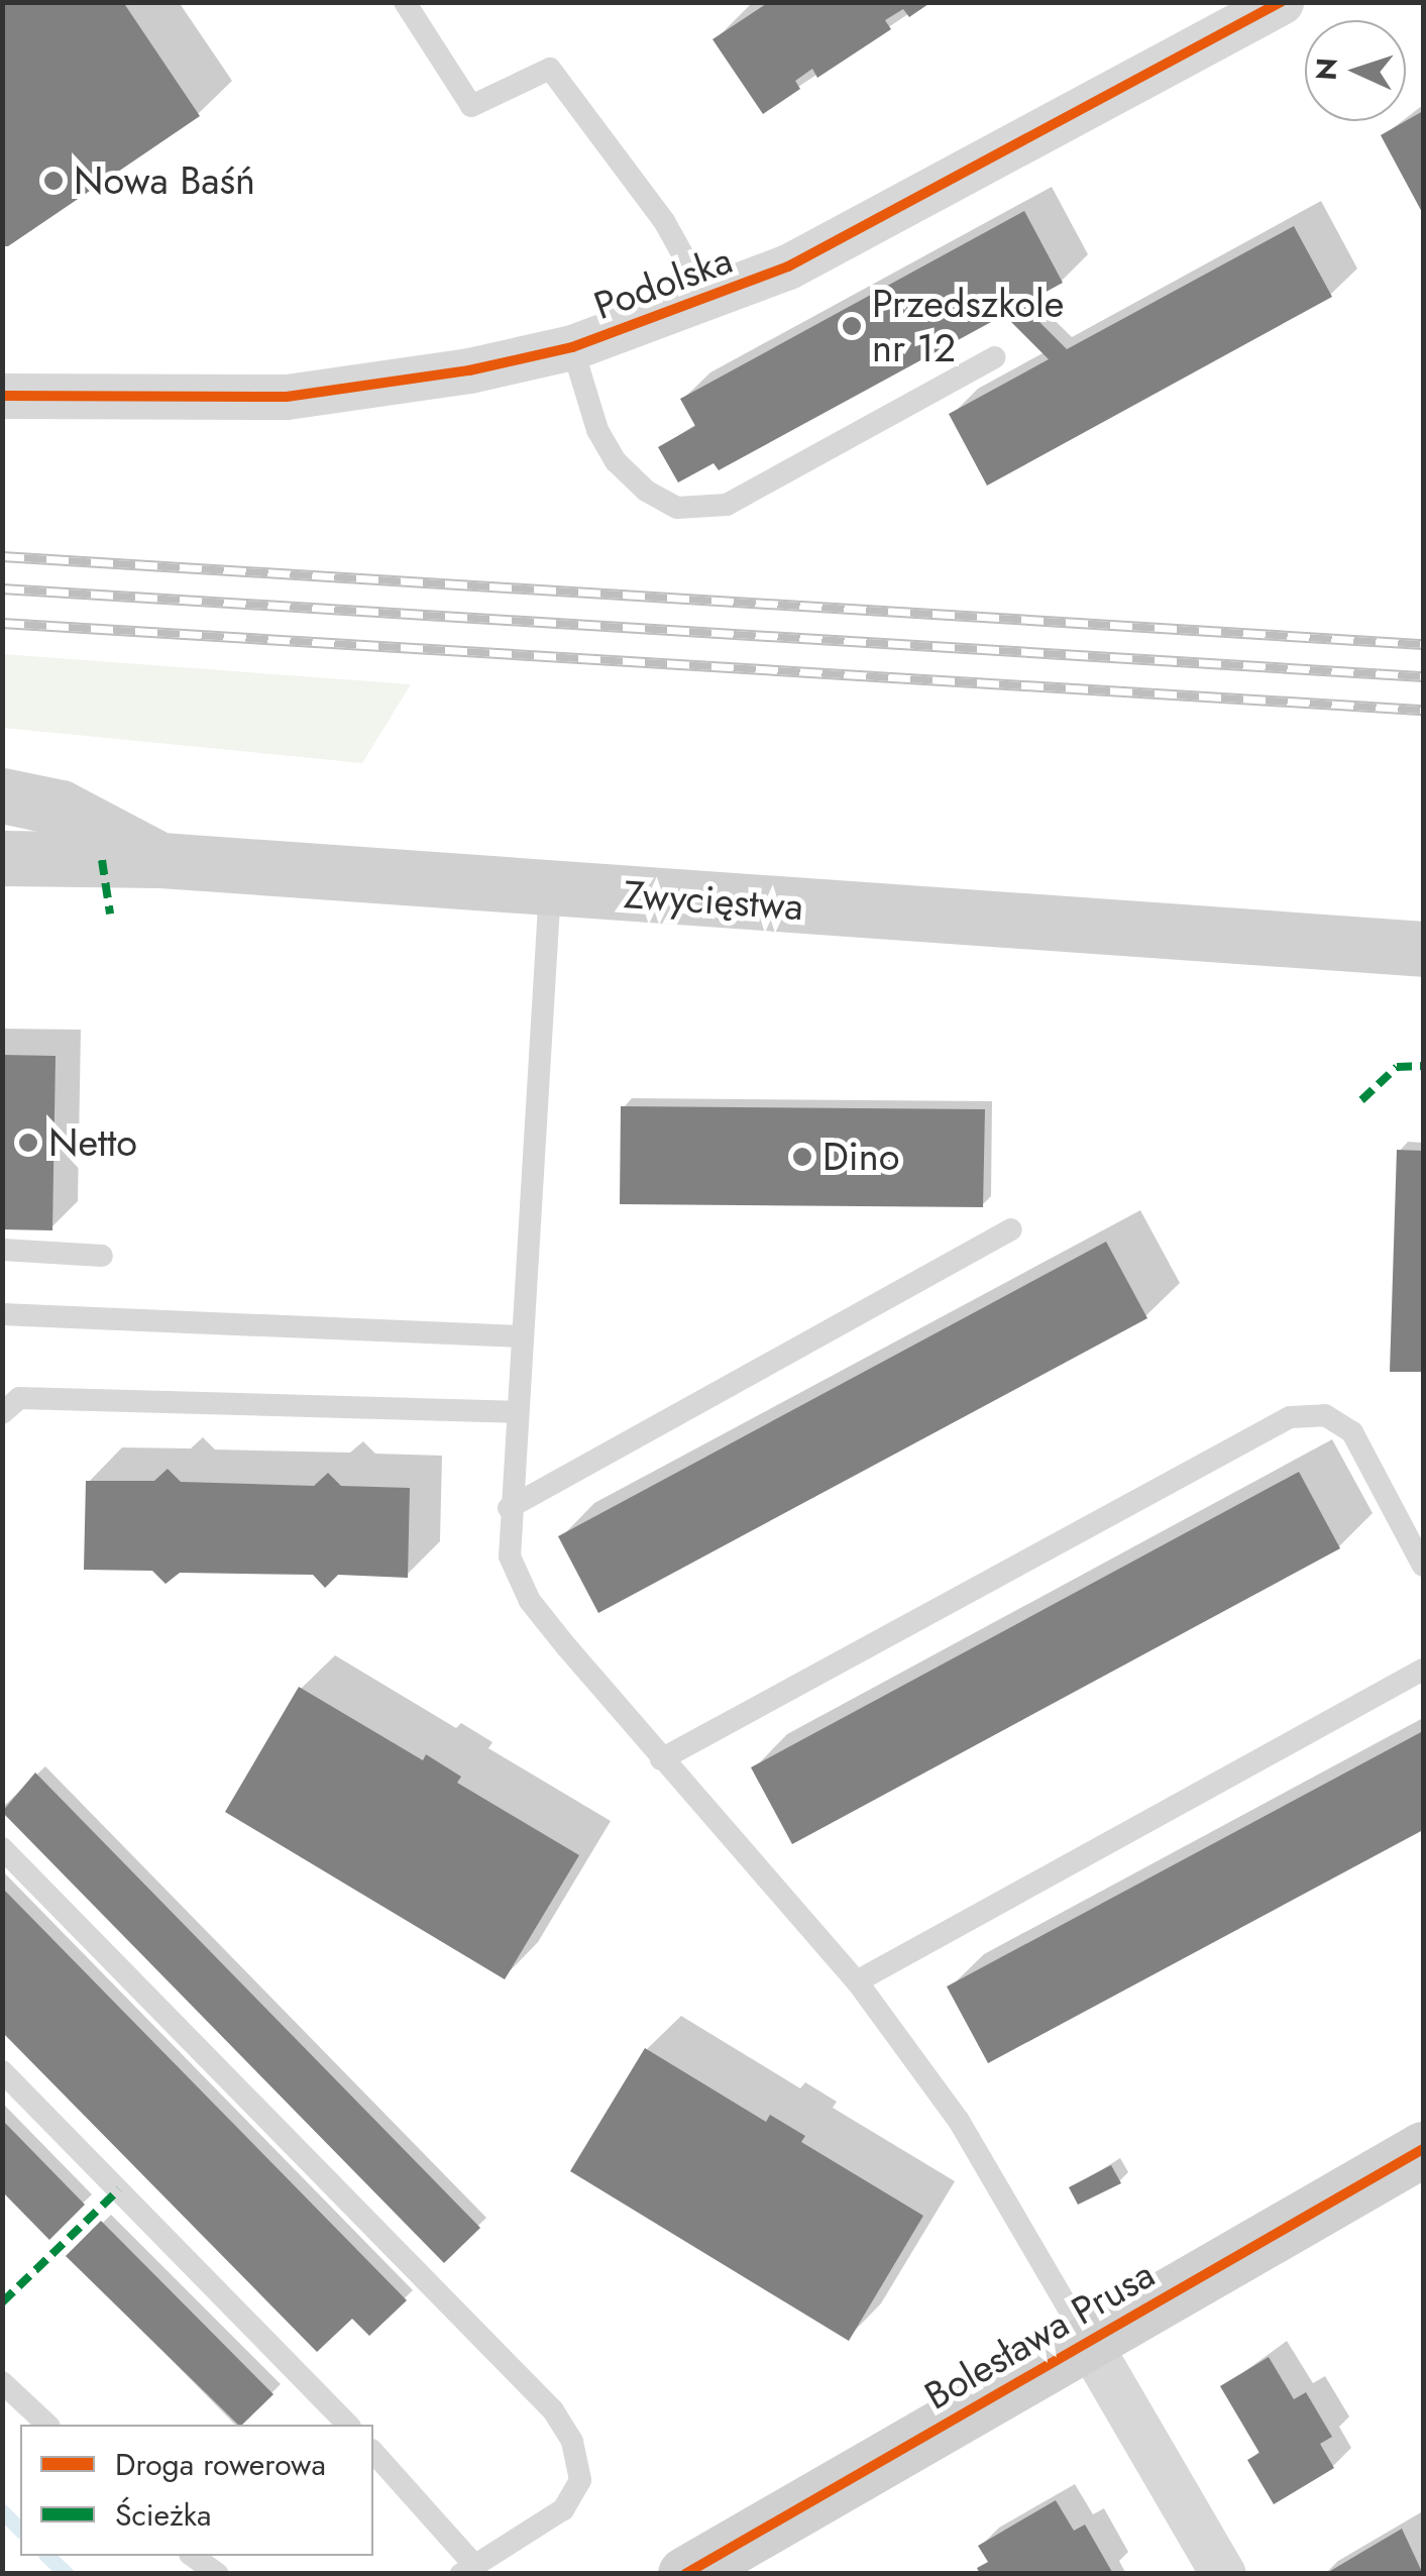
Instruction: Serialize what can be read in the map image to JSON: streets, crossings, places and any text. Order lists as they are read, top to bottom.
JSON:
{
  "streets": {
    "main road": ["Zwycięstwa", "Bolesława Prusa"],
    "street": ["Podolska"]
  },
  "places": [
    "Nowa Baśń",
    "Przedszkole nr 12",
    "Netto",
    "Dino"
  ],
  "legend": ["Droga rowerowa", "Ścieżka"],
  "north": "left"
}
